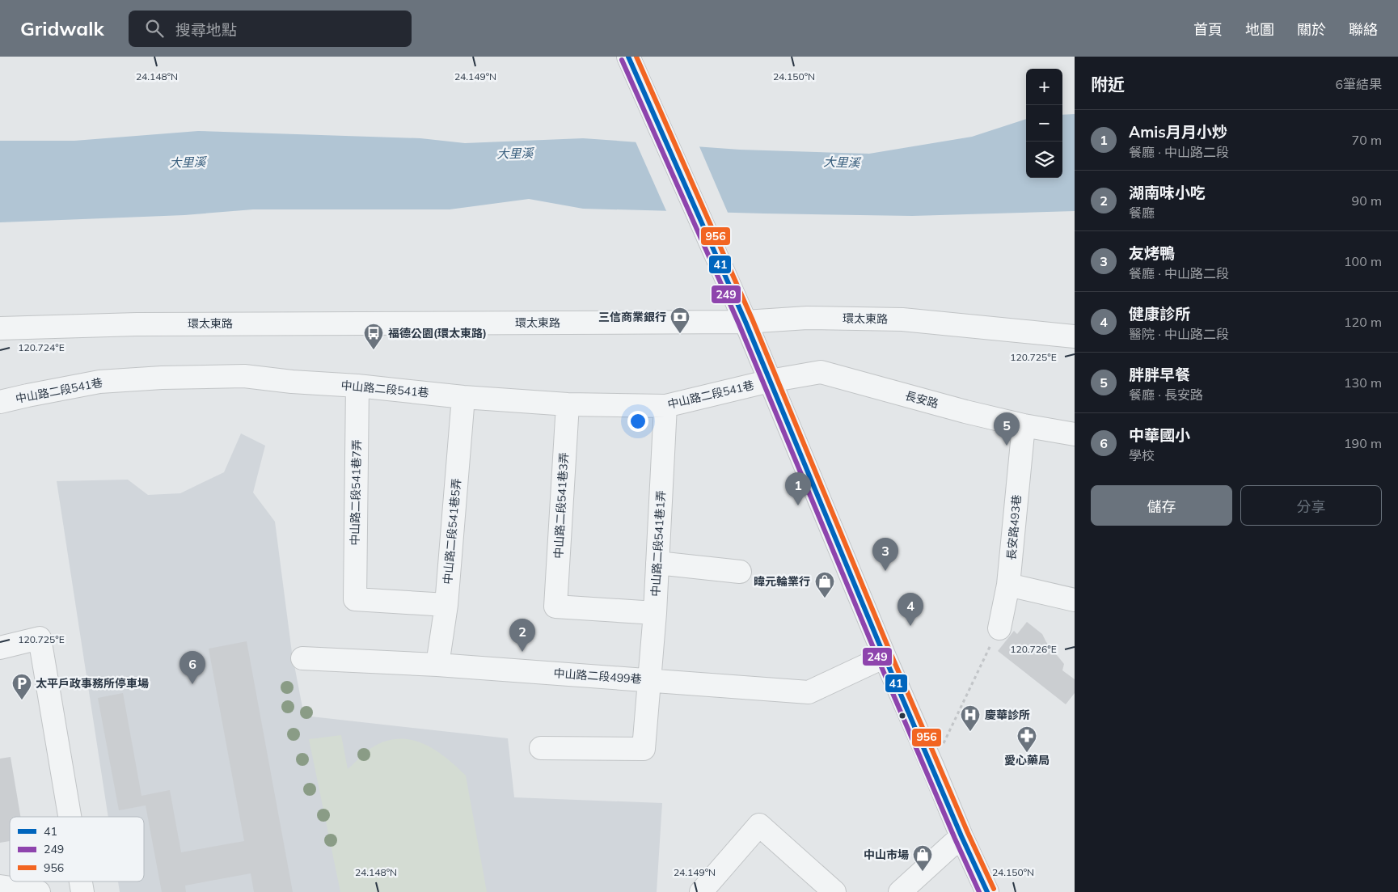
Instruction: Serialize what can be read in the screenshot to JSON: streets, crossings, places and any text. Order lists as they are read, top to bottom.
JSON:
{
  "streets": {
    "street": [
      "環太東路",
      "中山路二段541巷",
      "長安路",
      "中山路二段541巷7弄",
      "中山路二段541巷3弄",
      "長安路493巷",
      "中山路二段541巷5弄",
      "中山路二段541巷1弄",
      "中山路二段499巷"
    ]
  },
  "crossings": [
    ["中山路二段541巷", "長安路"],
    ["中山路二段541巷", "中山路二段541巷7弄"],
    ["中山路二段541巷", "中山路二段541巷3弄"],
    ["中山路二段541巷", "中山路二段541巷5弄"],
    ["中山路二段541巷", "中山路二段541巷1弄"],
    ["長安路", "長安路493巷"],
    ["中山路二段541巷7弄", "中山路二段541巷5弄"],
    ["中山路二段541巷3弄", "中山路二段541巷1弄"],
    ["中山路二段541巷5弄", "中山路二段499巷"],
    ["中山路二段541巷1弄", "中山路二段499巷"]
  ],
  "water": ["大里溪"],
  "places": {
    "bank": ["三信商業銀行"],
    "bus stop": ["福德公園(環太東路)"],
    "shop": ["暐元輪業行", "中山市場"],
    "parking": ["太平戶政事務所停車場"],
    "hospital": ["慶華診所"],
    "pharmacy": ["愛心藥局"]
  },
  "lines": ["transit line 41", "transit line 956", "transit line 249"],
  "legend": ["41", "249", "956"],
  "page": {
    "header": "Gridwalk",
    "search": "搜尋地點",
    "nav": [
      "首頁",
      "地圖",
      "關於",
      "聯絡"
    ],
    "heading": ["附近", "6筆結果"],
    "map_buttons": ["+", "−"],
    "list": [
      {
        "mark": "1",
        "name": "Amis月月小炒",
        "note": "餐廳 · 中山路二段",
        "value": "70 m"
      },
      {
        "mark": "2",
        "name": "湖南味小吃",
        "note": "餐廳",
        "value": "90 m"
      },
      {
        "mark": "3",
        "name": "友烤鴨",
        "note": "餐廳 · 中山路二段",
        "value": "100 m"
      },
      {
        "mark": "4",
        "name": "健康診所",
        "note": "醫院 · 中山路二段",
        "value": "120 m"
      },
      {
        "mark": "5",
        "name": "胖胖早餐",
        "note": "餐廳 · 長安路",
        "value": "130 m"
      },
      {
        "mark": "6",
        "name": "中華國小",
        "note": "學校",
        "value": "190 m"
      }
    ],
    "pins": [
      "5",
      "1",
      "3",
      "4",
      "2",
      "6"
    ],
    "buttons": ["儲存", "分享"]
  },
  "coordinates": [
    "24.148°N",
    "24.149°N",
    "24.150°N",
    "120.724°E",
    "120.725°E",
    "120.726°E"
  ]
}
